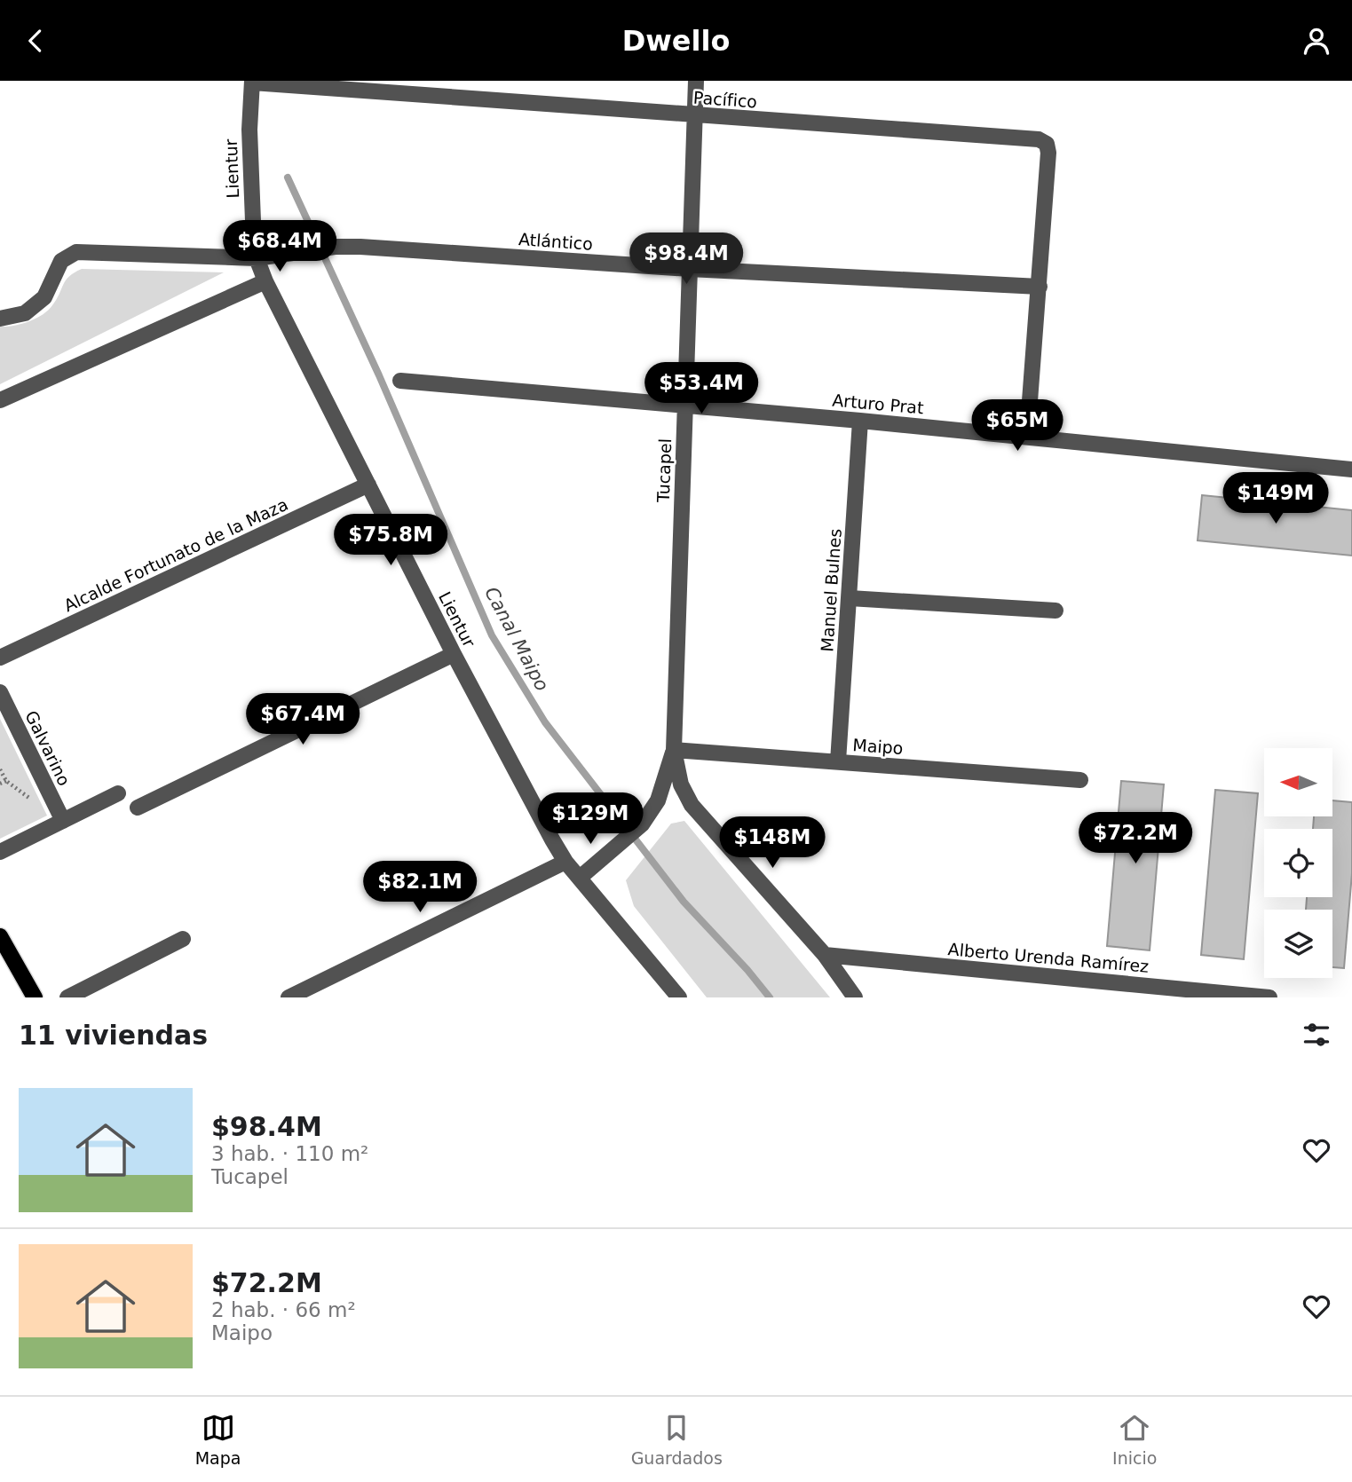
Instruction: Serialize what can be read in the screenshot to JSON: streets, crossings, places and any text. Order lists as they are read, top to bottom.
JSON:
{
  "streets": {
    "street": [
      "Pacífico",
      "Lientur",
      "Atlántico",
      "Arturo Prat",
      "Tucapel",
      "Alcalde Fortunato de la Maza",
      "Manuel Bulnes",
      "Maipo",
      "Galvarino",
      "Alberto Urenda Ramírez"
    ]
  },
  "crossings": [
    ["Pacífico", "Lientur"],
    ["Pacífico", "Atlántico"],
    ["Pacífico", "Tucapel"],
    ["Lientur", "Atlántico"],
    ["Lientur", "Tucapel"],
    ["Lientur", "Alcalde Fortunato de la Maza"],
    ["Atlántico", "Tucapel"],
    ["Arturo Prat", "Tucapel"],
    ["Arturo Prat", "Manuel Bulnes"],
    ["Tucapel", "Maipo"],
    ["Tucapel", "Alberto Urenda Ramírez"],
    ["Manuel Bulnes", "Maipo"]
  ],
  "water": ["Canal Maipo"],
  "north": "left",
  "page": {
    "header": "Dwello",
    "price": [
      "$68.4M",
      "$98.4M",
      "$53.4M",
      "$65M",
      "$149M",
      "$75.8M",
      "$67.4M",
      "$129M",
      "$72.2M",
      "$148M",
      "$82.1M"
    ],
    "heading": "11 viviendas",
    "list": [
      {
        "name": "$98.4M",
        "note": "3 hab. · 110 m² · Tucapel"
      },
      {
        "name": "$72.2M",
        "note": "2 hab. · 66 m² · Maipo"
      }
    ],
    "tabs": ["Mapa", "Guardados", "Inicio"]
  }
}
